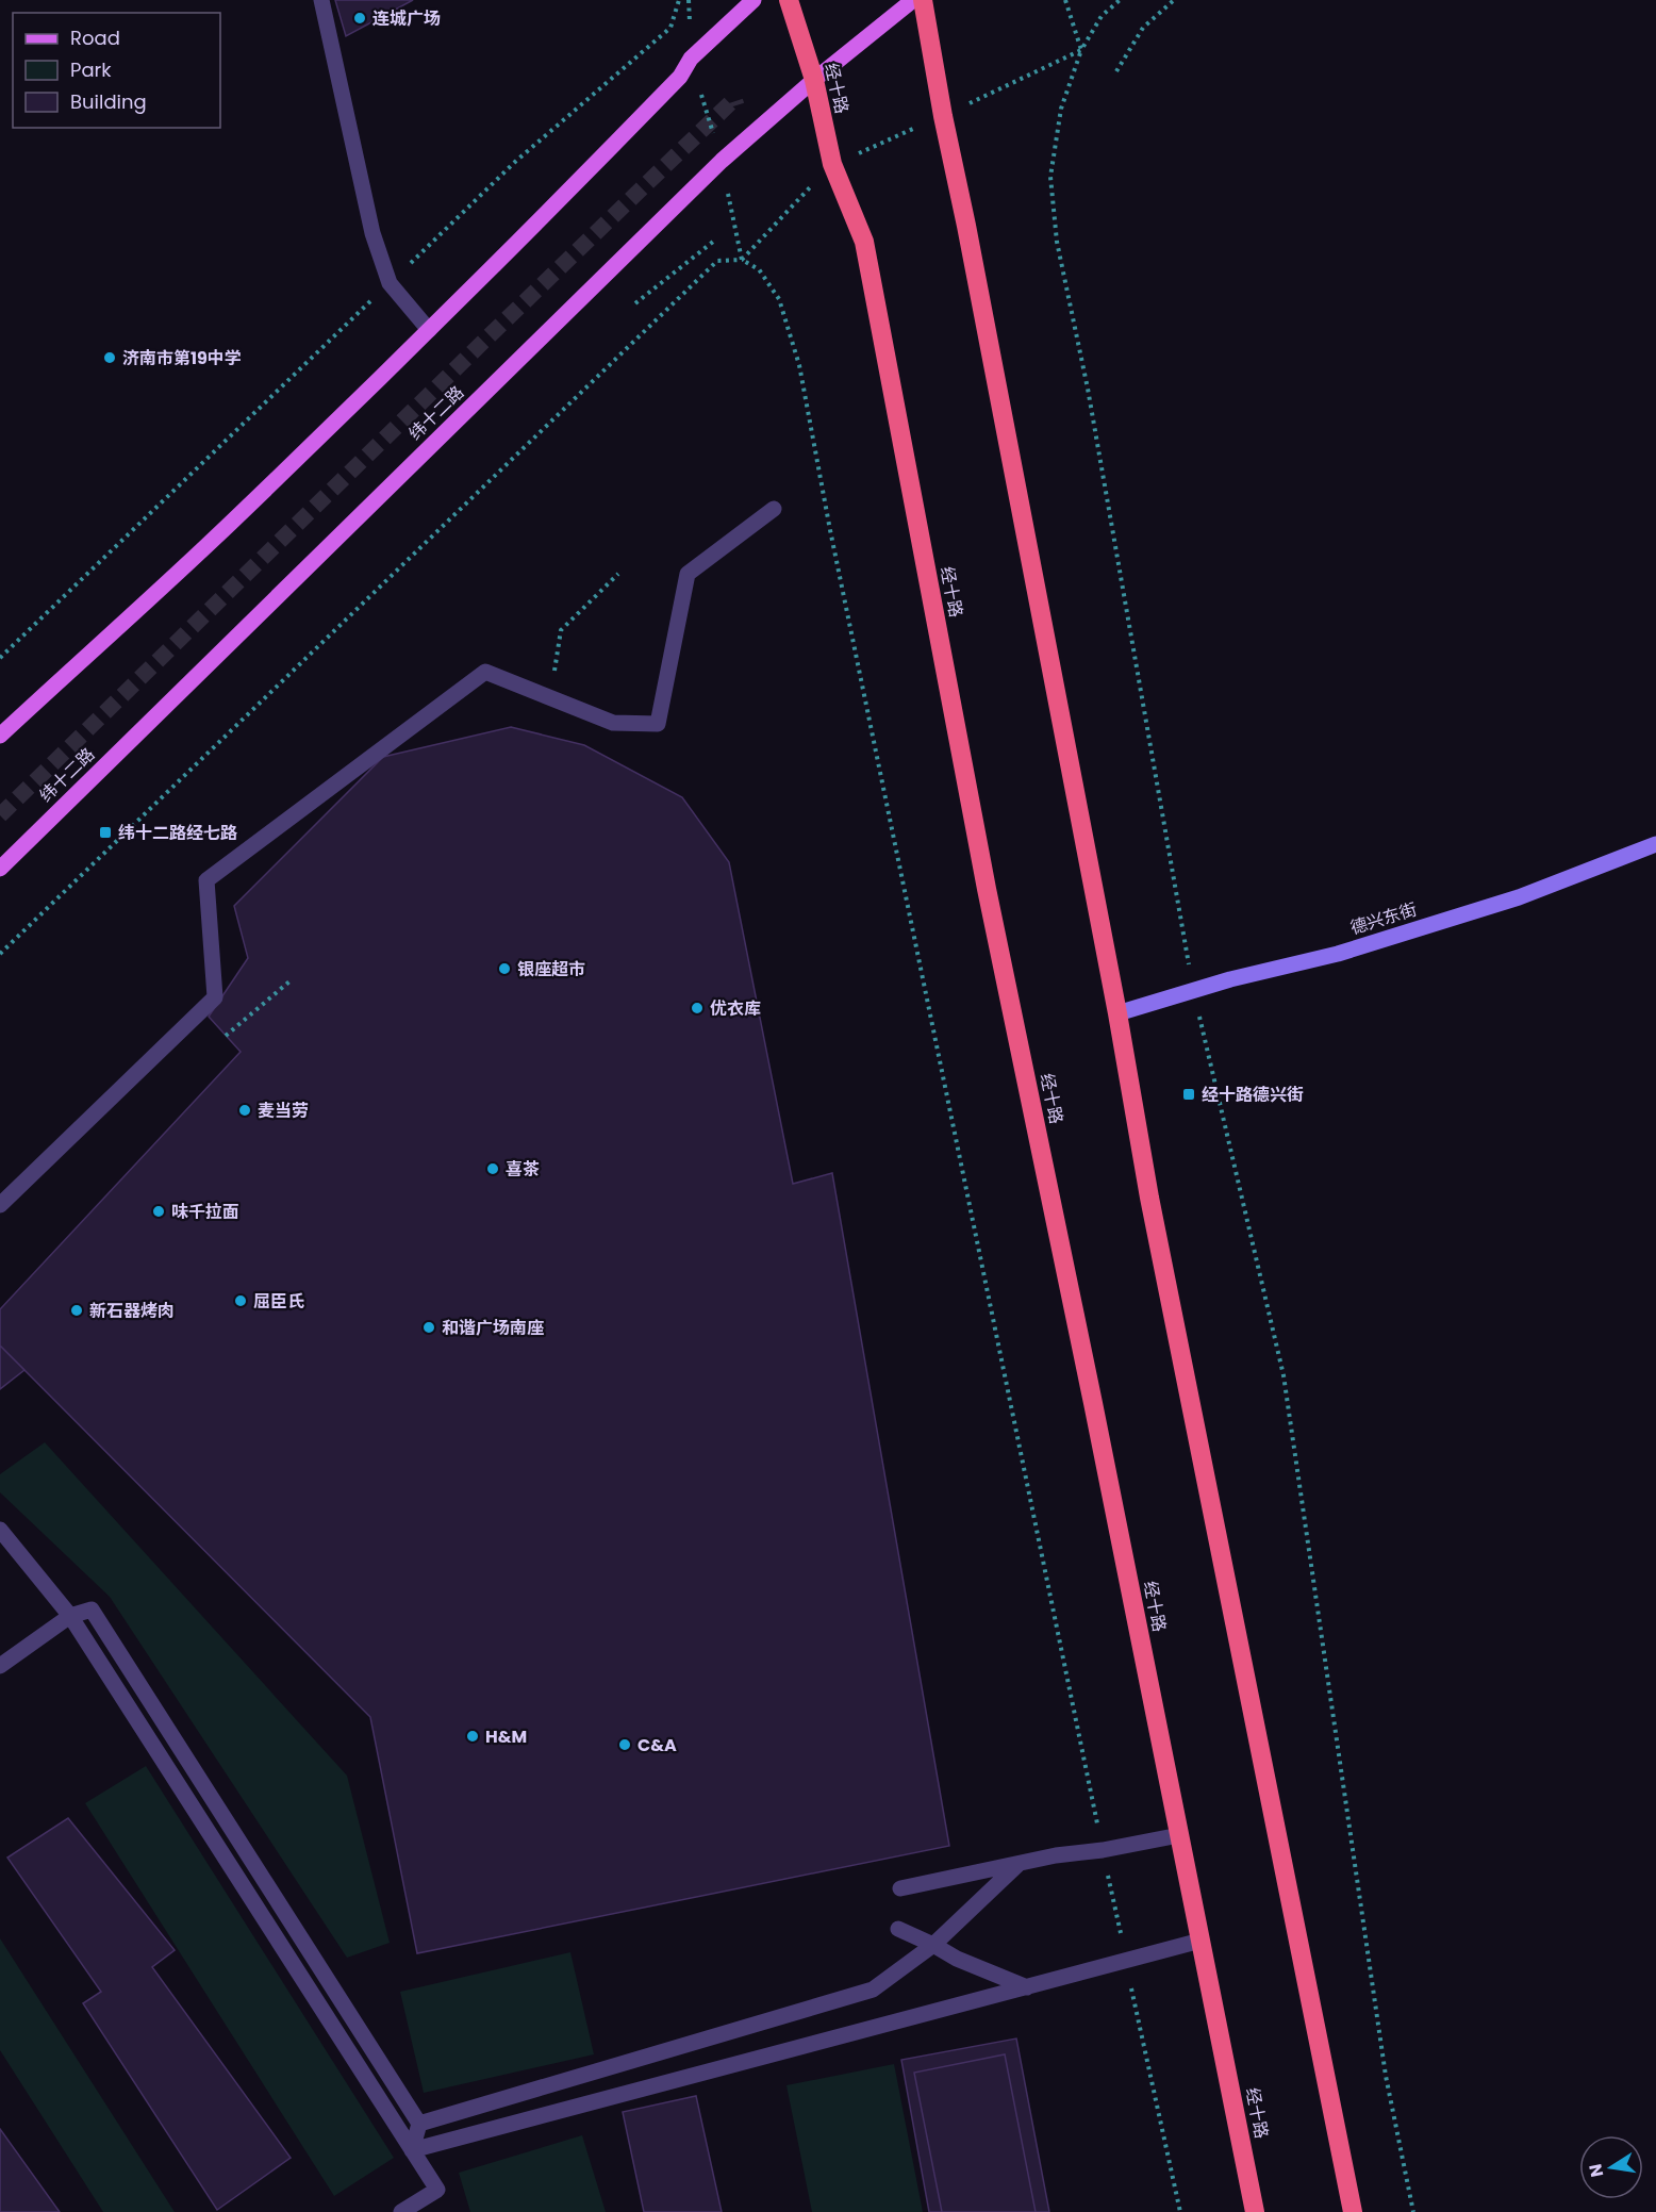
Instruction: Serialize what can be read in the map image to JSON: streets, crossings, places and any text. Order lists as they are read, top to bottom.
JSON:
{
  "streets": {
    "highway": ["经十路"],
    "main road": ["纬十二路"],
    "street": ["德兴东街"]
  },
  "crossings": [
    ["经十路", "纬十二路"]
  ],
  "places": {
    "other": [
      "连城广场",
      "济南市第19中学",
      "银座超市",
      "优衣库",
      "麦当劳",
      "喜茶",
      "味千拉面",
      "屈臣氏",
      "新石器烤肉",
      "和谐广场南座",
      "H&M",
      "C&A"
    ],
    "transit": ["纬十二路经七路", "经十路德兴街"]
  },
  "legend": ["Road", "Park", "Building"],
  "north": "left"
}
